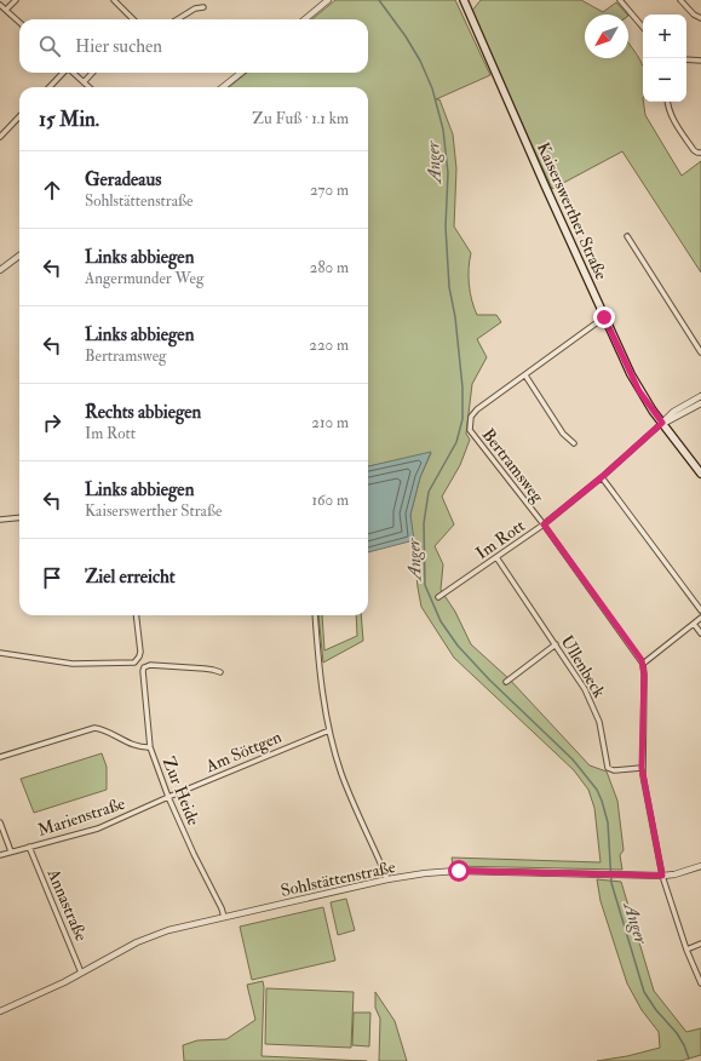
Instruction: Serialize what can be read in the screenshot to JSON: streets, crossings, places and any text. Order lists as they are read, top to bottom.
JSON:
{
  "streets": {
    "main road": ["Kaiserswerther Straße"],
    "street": [
      "Bertramsweg",
      "Im Rott",
      "Ullenbeck",
      "Am Söttgen",
      "Zur Heide",
      "Marienstraße",
      "Sohlstättenstraße",
      "Annastraße"
    ]
  },
  "crossings": [
    ["Kaiserswerther Straße", "Bertramsweg"],
    ["Kaiserswerther Straße", "Im Rott"],
    ["Bertramsweg", "Im Rott"],
    ["Im Rott", "Ullenbeck"],
    ["Am Söttgen", "Zur Heide"],
    ["Am Söttgen", "Marienstraße"],
    ["Zur Heide", "Marienstraße"],
    ["Zur Heide", "Sohlstättenstraße"],
    ["Marienstraße", "Annastraße"],
    ["Sohlstättenstraße", "Annastraße"]
  ],
  "water": ["Anger"],
  "north": "bottom left",
  "page": {
    "map_buttons": ["+", "−"],
    "search": "Hier suchen",
    "heading": ["15 Min.", "Zu Fuß · 1.1 km"],
    "list": [
      ["Geradeaus", "Sohlstättenstraße", "270 m"],
      ["Links abbiegen", "Angermunder Weg", "280 m"],
      ["Links abbiegen", "Bertramsweg", "220 m"],
      ["Rechts abbiegen", "Im Rott", "210 m"],
      ["Links abbiegen", "Kaiserswerther Straße", "160 m"],
      "Ziel erreicht"
    ]
  }
}
